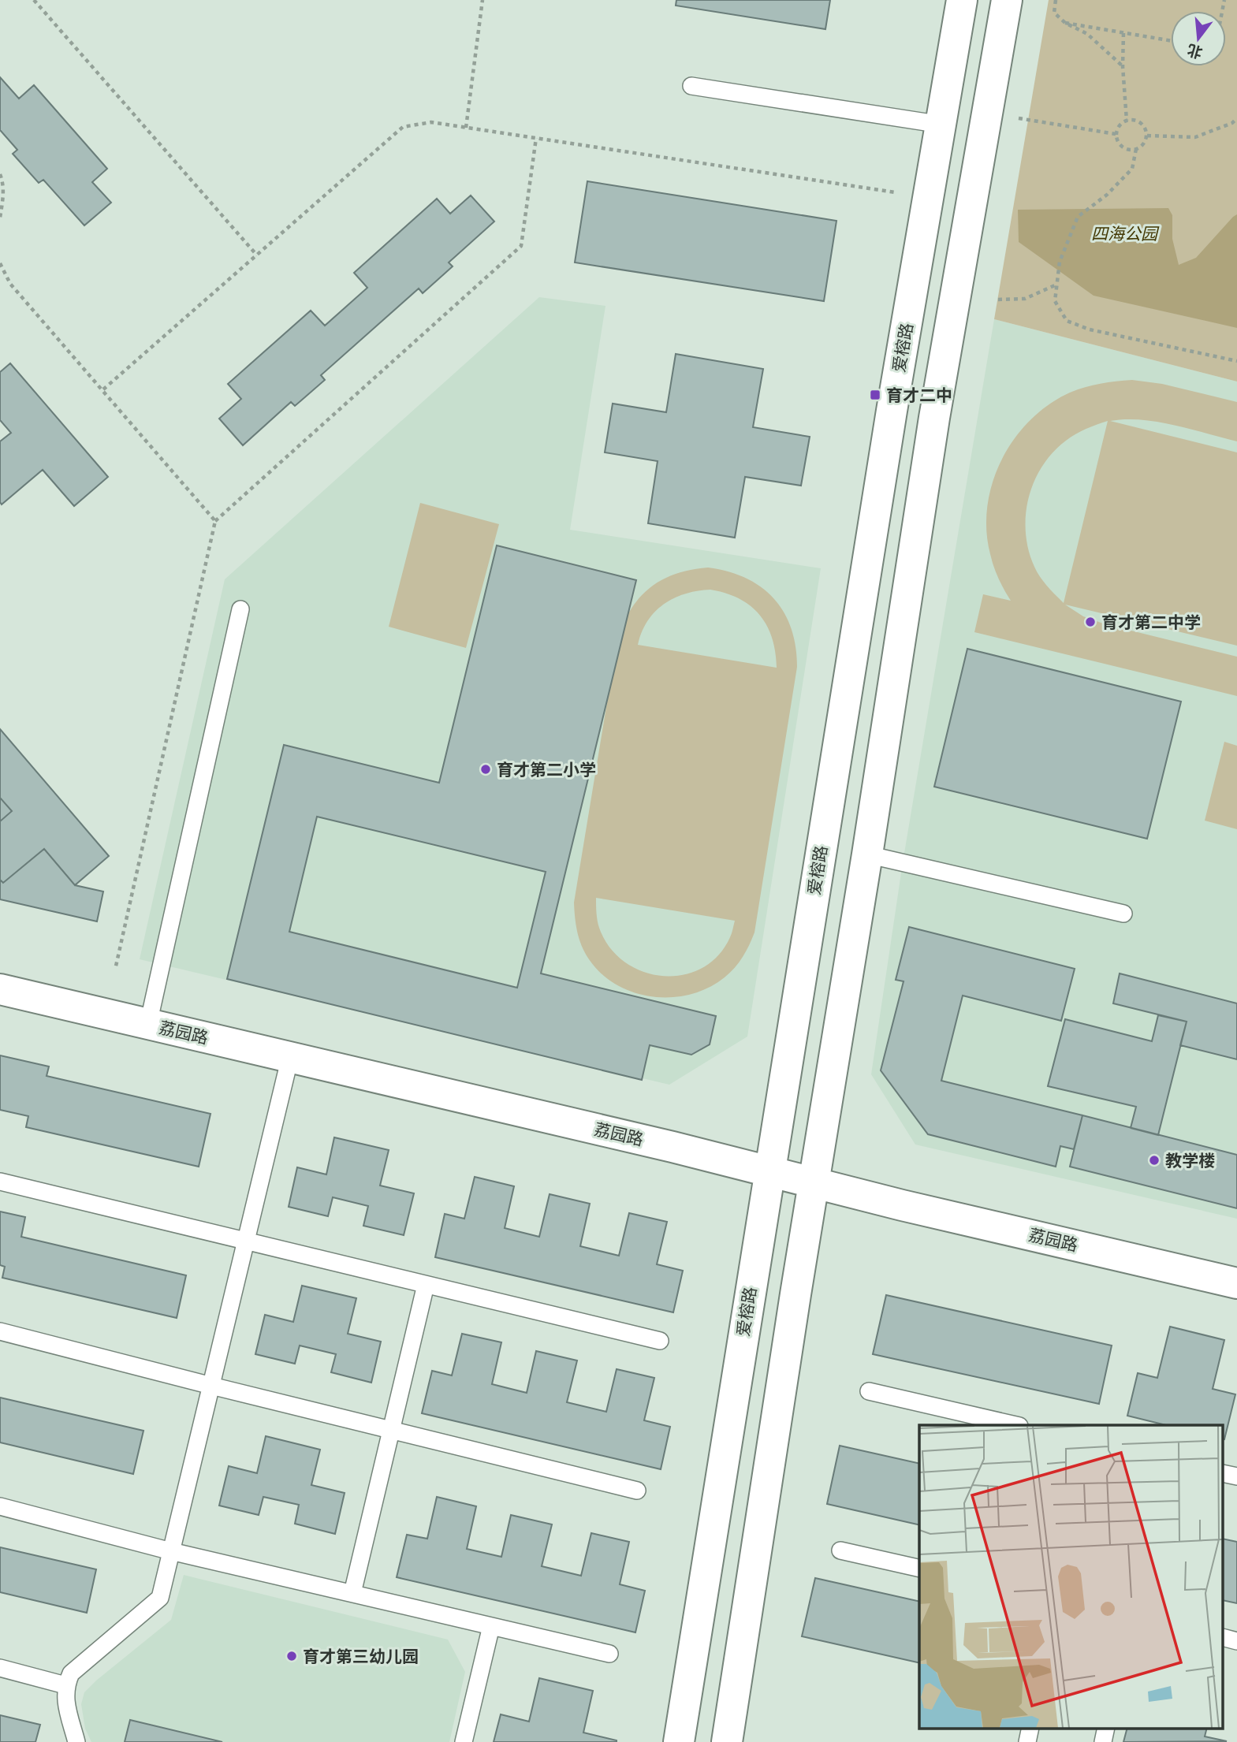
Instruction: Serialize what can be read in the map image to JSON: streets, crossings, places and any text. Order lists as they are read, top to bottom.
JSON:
{
  "streets": {
    "street": ["爱榕路", "荔园路"]
  },
  "crossings": [
    ["爱榕路", "荔园路"]
  ],
  "parks": ["四海公园"],
  "places": {
    "transit": ["育才二中"],
    "other": [
      "育才第二中学",
      "育才第二小学",
      "教学楼",
      "育才第三幼儿园"
    ]
  },
  "north": "bottom"
}
